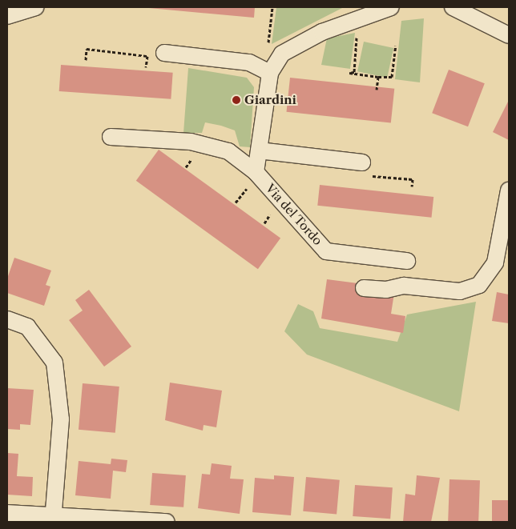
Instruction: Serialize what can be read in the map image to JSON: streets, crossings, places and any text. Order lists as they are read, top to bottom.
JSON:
{
  "streets": {
    "street": ["Via del Tordo"]
  },
  "places": ["Giardini"]
}
